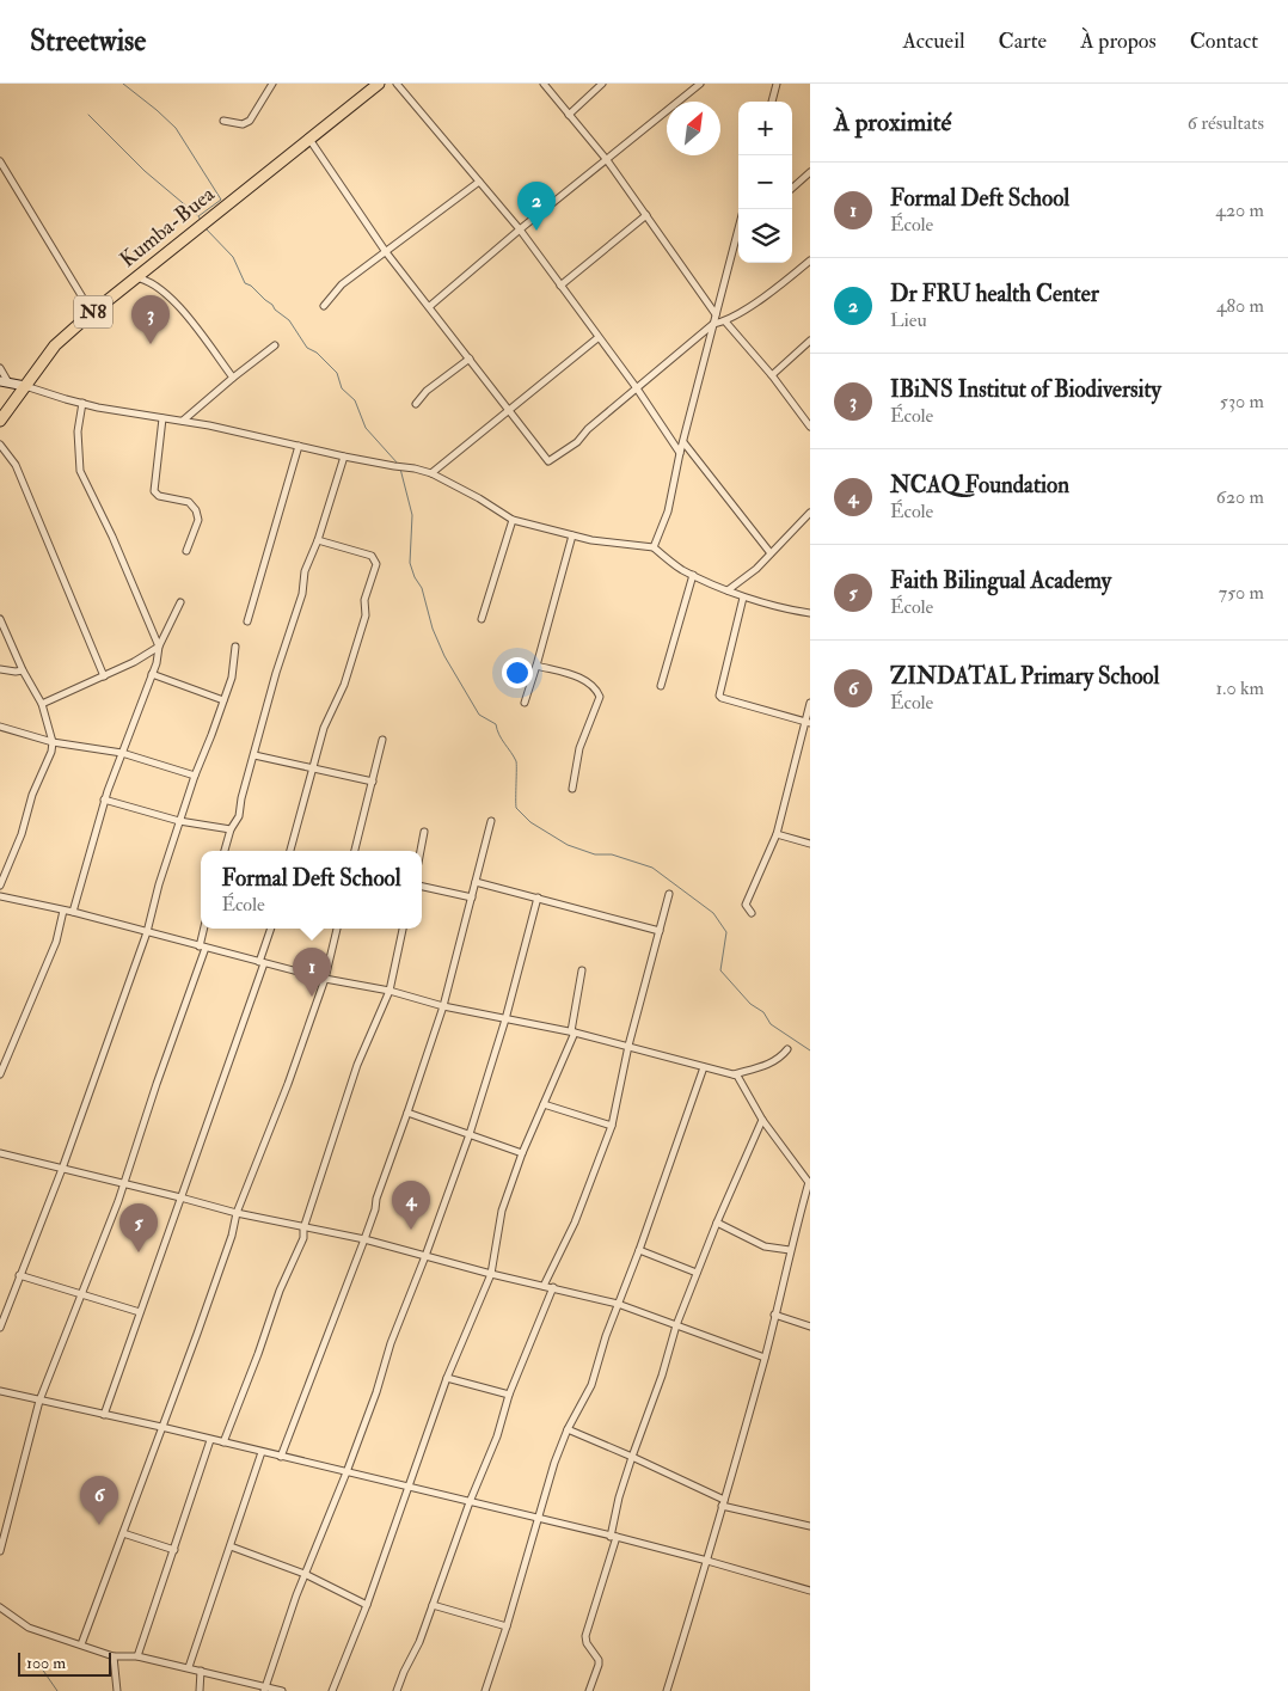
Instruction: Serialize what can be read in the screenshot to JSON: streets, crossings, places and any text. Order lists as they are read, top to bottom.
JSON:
{
  "streets": {
    "highway": ["Kumba-Buea", "N8"]
  },
  "scale_bar": "100 m",
  "north": "top right",
  "page": {
    "header": "Streetwise",
    "nav": [
      "Accueil",
      "Carte",
      "À propos",
      "Contact"
    ],
    "heading": ["À proximité", "6 résultats"],
    "map_buttons": ["+", "−"],
    "list": [
      {
        "mark": "1",
        "name": "Formal Deft School",
        "note": "École",
        "value": "420 m"
      },
      {
        "mark": "2",
        "name": "Dr FRU health Center",
        "note": "Lieu",
        "value": "480 m"
      },
      {
        "mark": "3",
        "name": "IBiNS Institut of Biodiversity",
        "note": "École",
        "value": "530 m"
      },
      {
        "mark": "4",
        "name": "NCAQ Foundation",
        "note": "École",
        "value": "620 m"
      },
      {
        "mark": "5",
        "name": "Faith Bilingual Academy",
        "note": "École",
        "value": "750 m"
      },
      {
        "mark": "6",
        "name": "ZINDATAL Primary School",
        "note": "École",
        "value": "1.0 km"
      }
    ],
    "pins": [
      "2",
      "3",
      "1",
      "4",
      "5",
      "6"
    ],
    "popup": ["Formal Deft School", "École"],
    "scale": "100 m"
  }
}
